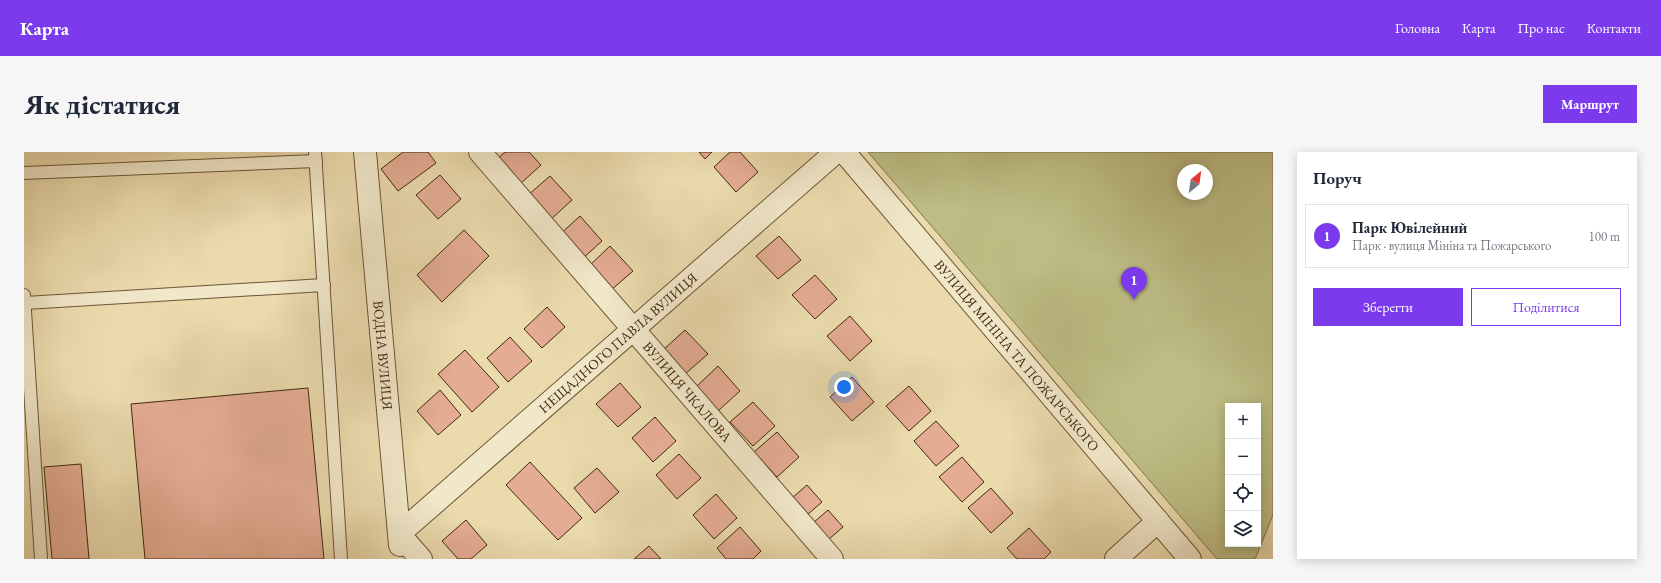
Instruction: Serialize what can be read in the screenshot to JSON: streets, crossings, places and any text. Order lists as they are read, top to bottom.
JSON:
{
  "streets": {
    "street": [
      "НЕЩАДНОГО ПАВЛА ВУЛИЦЯ",
      "ВОДНА ВУЛИЦЯ",
      "ВУЛИЦЯ МІНІНА ТА ПОЖАРСЬКОГО",
      "ВУЛИЦЯ ЧКАЛОВА"
    ]
  },
  "crossings": [
    ["НЕЩАДНОГО ПАВЛА ВУЛИЦЯ", "ВОДНА ВУЛИЦЯ"],
    ["НЕЩАДНОГО ПАВЛА ВУЛИЦЯ", "ВУЛИЦЯ ЧКАЛОВА"]
  ],
  "north": "top right",
  "page": {
    "header": "Карта",
    "nav": [
      "Головна",
      "Карта",
      "Про нас",
      "Контакти"
    ],
    "buttons": [
      "Маршрут",
      ["Зберегти", "Поділитися"]
    ],
    "title": "Як дістатися",
    "heading": "Поруч",
    "list": [
      {
        "mark": "1",
        "name": "Парк Ювілейний",
        "note": "Парк · вулиця Мініна та Пожарського",
        "value": "100 m"
      }
    ],
    "pins": "1",
    "map_buttons": ["+", "−"]
  }
}
